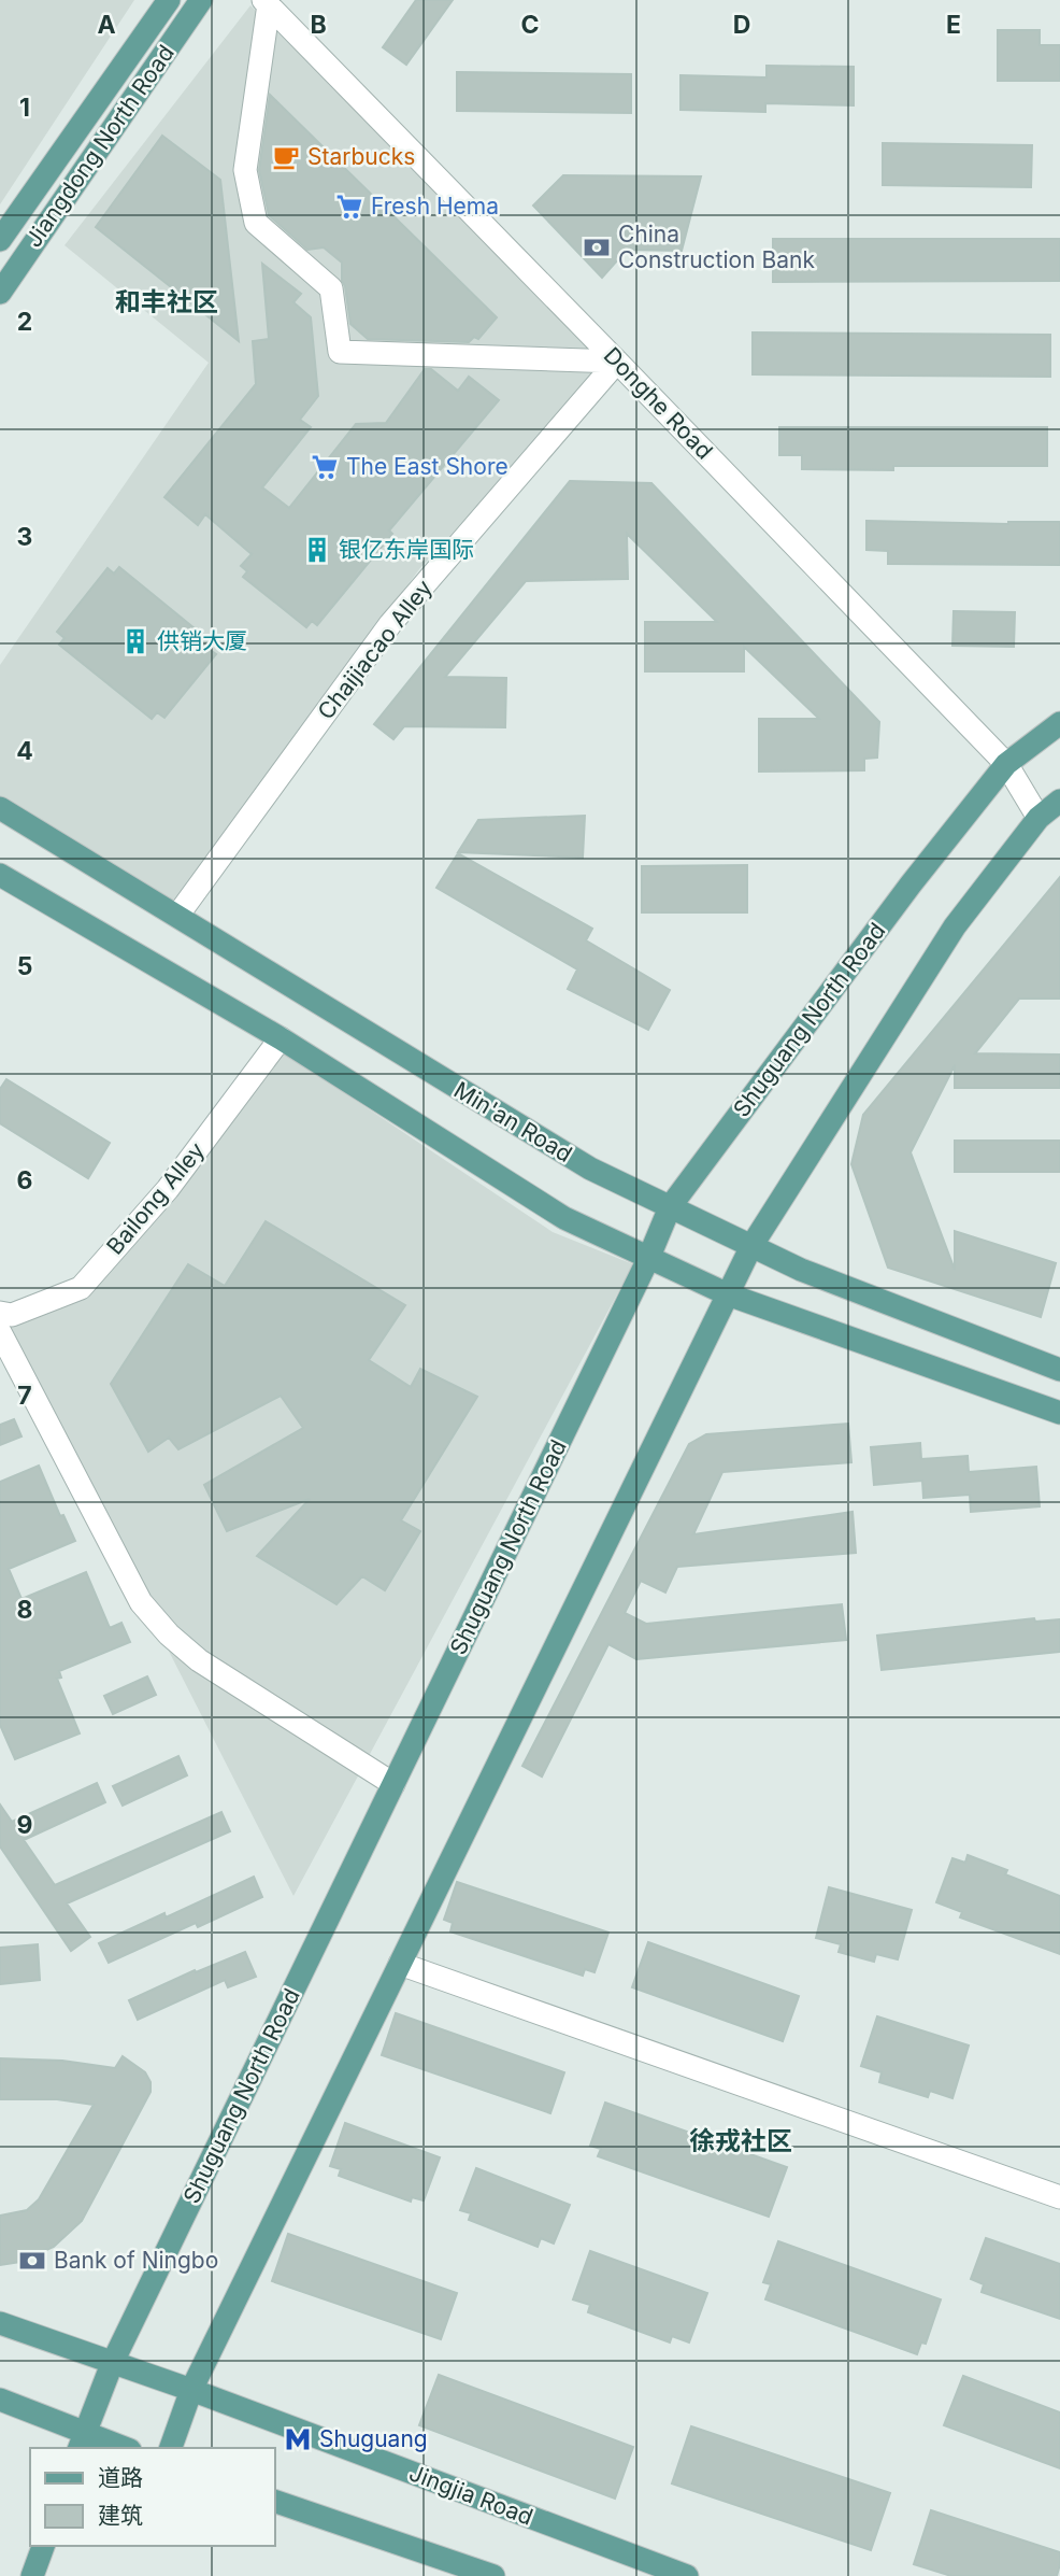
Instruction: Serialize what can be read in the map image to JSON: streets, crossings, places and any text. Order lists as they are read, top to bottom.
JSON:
{
  "streets": {
    "main road": [
      "Jiangdong North Road",
      "Shuguang North Road",
      "Min'an Road",
      "Jingjia Road"
    ],
    "street": ["Donghe Road", "Chaijiacao Alley", "Bailong Alley"]
  },
  "crossings": [
    ["Donghe Road", "Chaijiacao Alley"],
    ["Donghe Road", "Shuguang North Road"],
    ["Chaijiacao Alley", "Min'an Road"],
    ["Shuguang North Road", "Min'an Road"],
    ["Shuguang North Road", "Jingjia Road"]
  ],
  "districts": ["和丰社区", "徐戎社区"],
  "places": {
    "cafe": ["Starbucks"],
    "supermarket": ["Fresh Hema", "The East Shore"],
    "bank": ["China Construction Bank", "Bank of Ningbo"],
    "building": ["银亿东岸国际", "供销大厦"],
    "metro station": ["Shuguang"]
  },
  "legend": ["道路", "建筑"],
  "grid": {
    "columns": [
      "A",
      "B",
      "C",
      "D",
      "E"
    ],
    "rows": [
      "1",
      "2",
      "3",
      "4",
      "5",
      "6",
      "7",
      "8",
      "9"
    ]
  }
}
